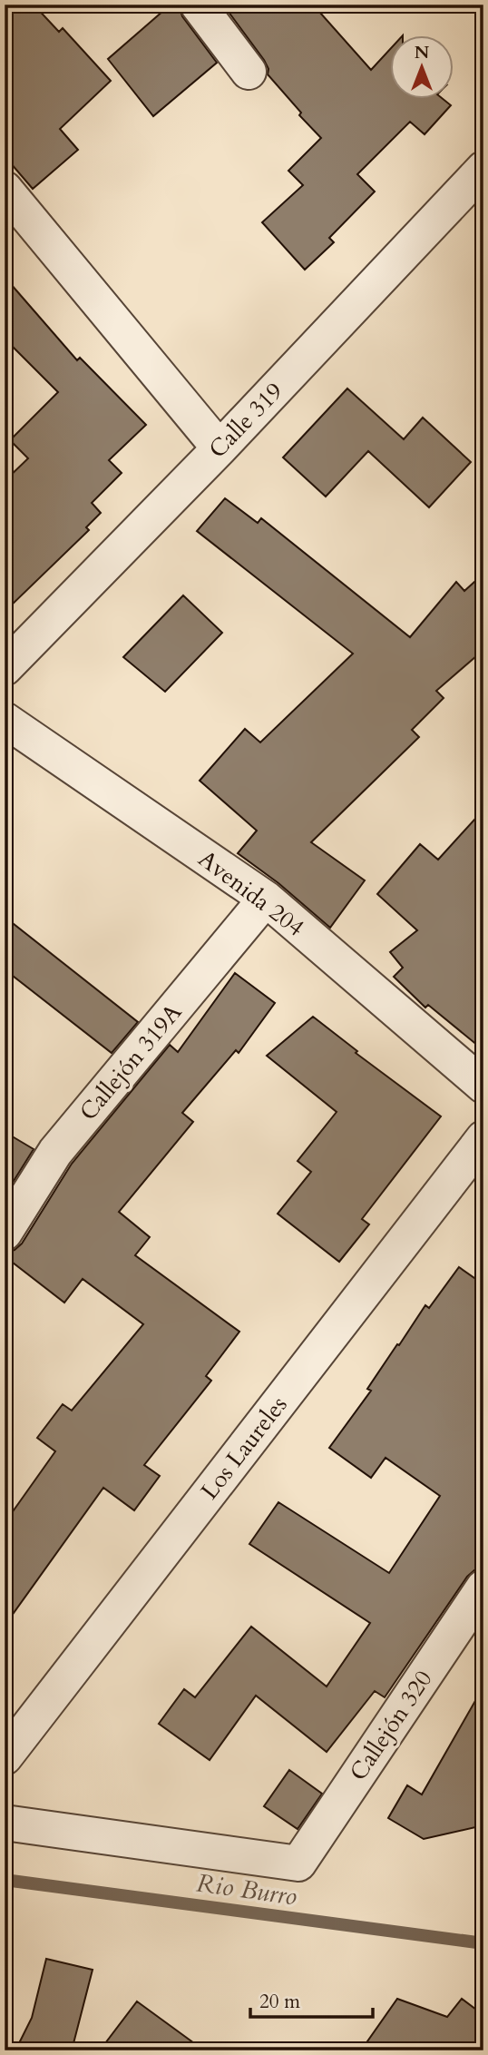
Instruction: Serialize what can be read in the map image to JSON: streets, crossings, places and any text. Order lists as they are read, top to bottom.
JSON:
{
  "streets": {
    "street": [
      "Calle 319",
      "Avenida 204",
      "Callejón 319A",
      "Los Laureles",
      "Callejón 320"
    ]
  },
  "crossings": [
    ["Avenida 204", "Callejón 319A"]
  ],
  "water": ["Rio Burro"],
  "scale_bar": "20 m",
  "north": "top"
}
